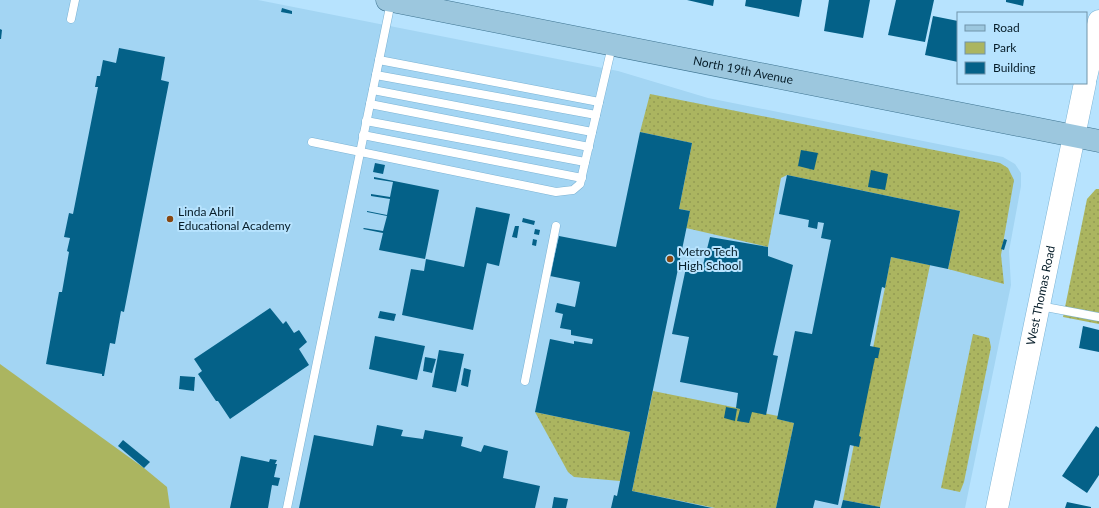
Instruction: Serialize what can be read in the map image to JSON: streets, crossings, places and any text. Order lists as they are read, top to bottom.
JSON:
{
  "streets": {
    "main road": ["North 19th Avenue", "West Thomas Road"]
  },
  "crossings": [
    ["North 19th Avenue", "West Thomas Road"]
  ],
  "places": ["Linda Abril Educational Academy", "Metro Tech High School"],
  "legend": ["Road", "Park", "Building"]
}
